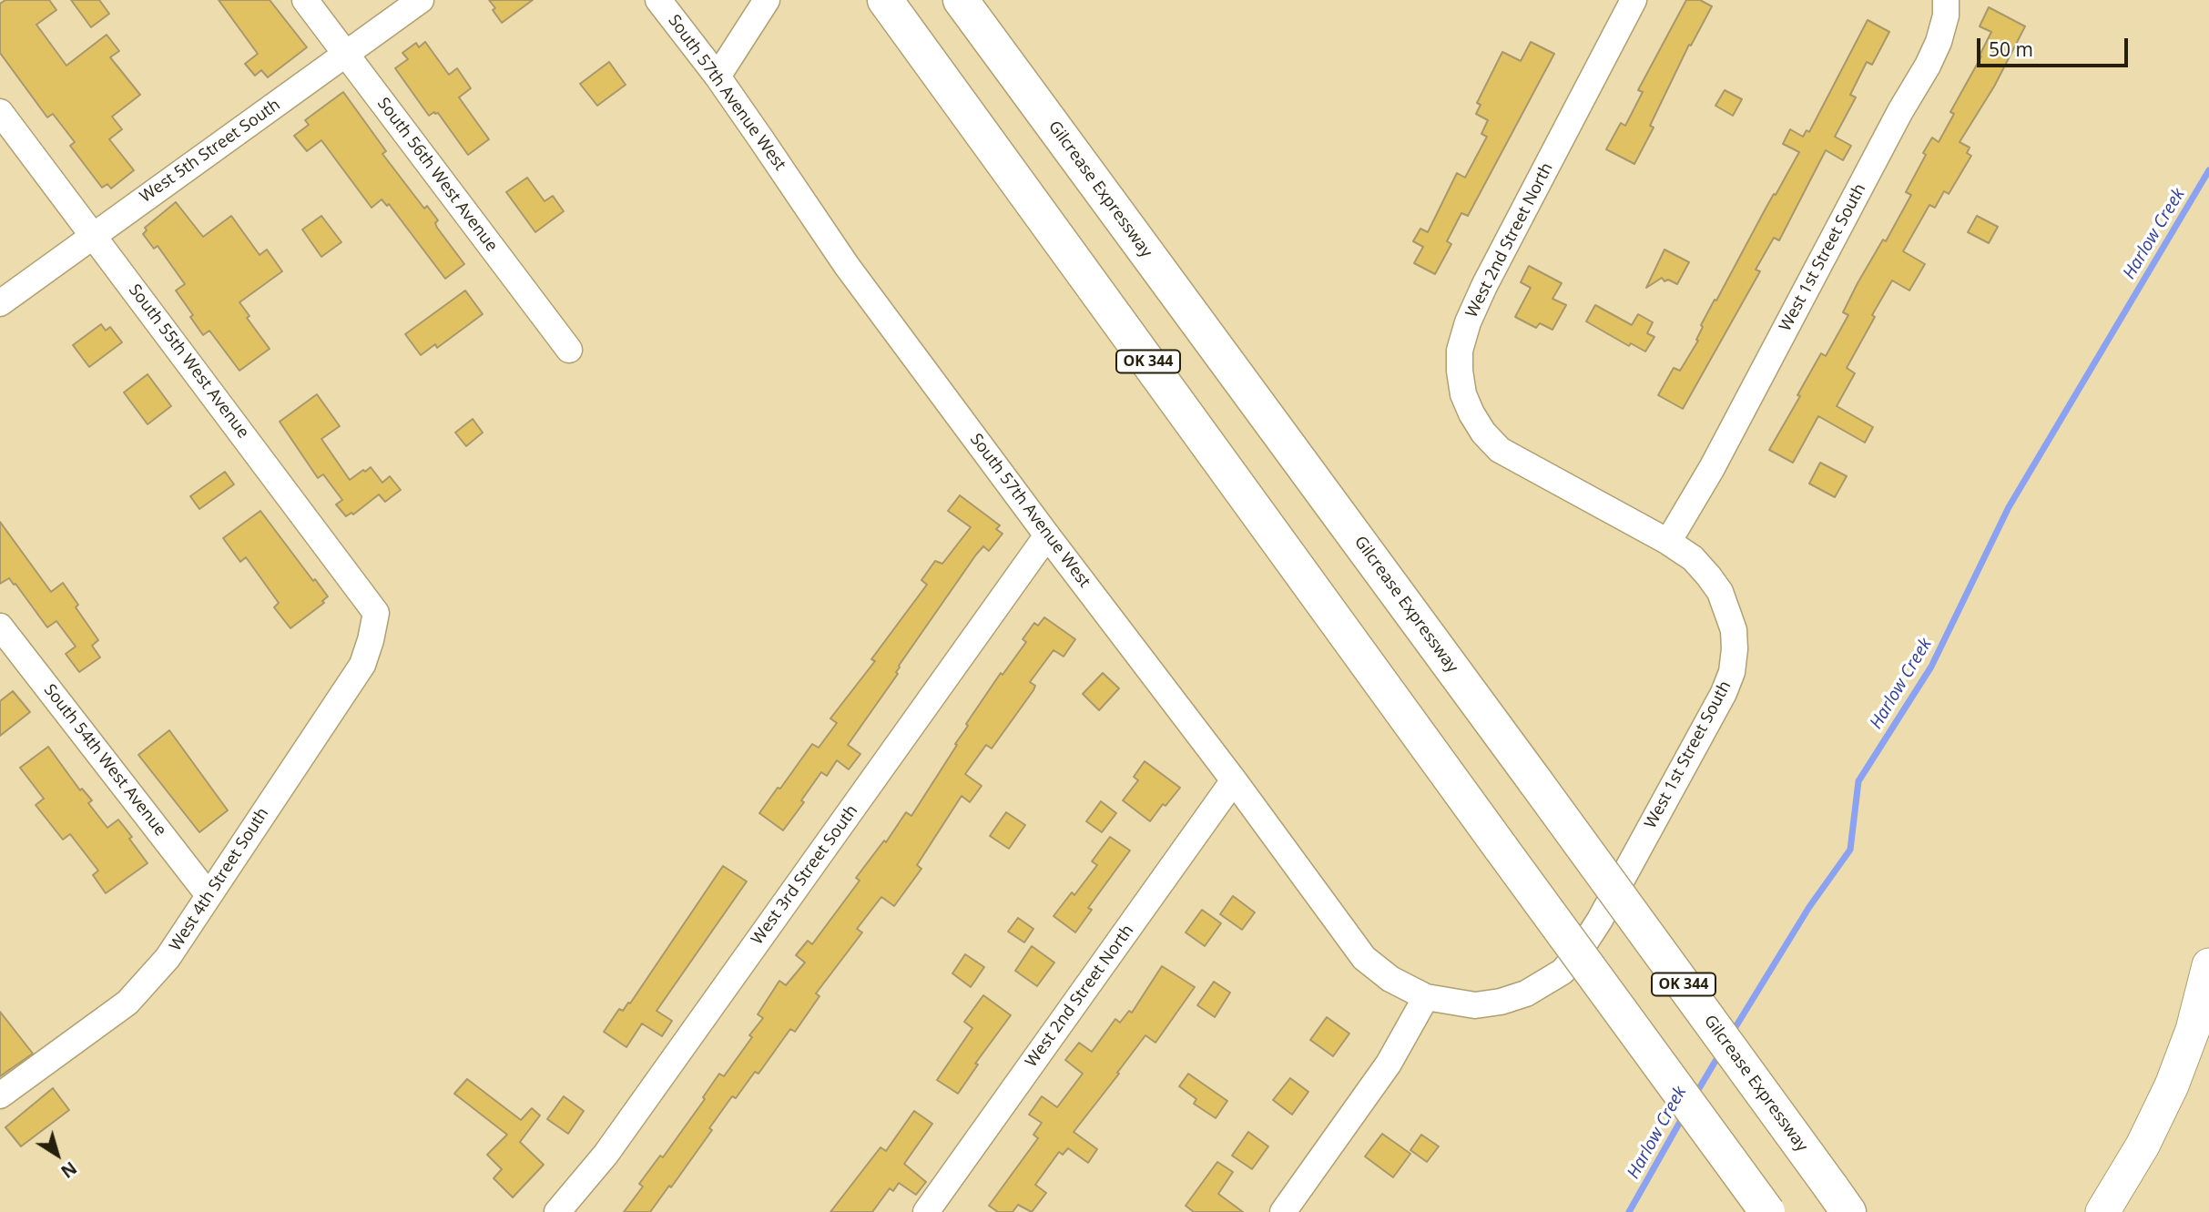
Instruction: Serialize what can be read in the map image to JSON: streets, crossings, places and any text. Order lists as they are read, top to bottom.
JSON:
{
  "streets": {
    "highway": ["Gilcrease Expressway", "OK 344"],
    "street": [
      "South 57th Avenue West",
      "West 5th Street South",
      "South 56th West Avenue",
      "West 2nd Street North",
      "West 1st Street South",
      "South 55th West Avenue",
      "South 54th West Avenue",
      "West 3rd Street South",
      "West 4th Street South"
    ]
  },
  "crossings": [
    ["South 57th Avenue West", "West 2nd Street North"],
    ["South 57th Avenue West", "West 1st Street South"],
    ["South 57th Avenue West", "West 3rd Street South"],
    ["West 5th Street South", "South 56th West Avenue"],
    ["West 5th Street South", "South 55th West Avenue"],
    ["West 2nd Street North", "West 1st Street South"],
    ["South 55th West Avenue", "West 4th Street South"],
    ["South 54th West Avenue", "West 4th Street South"]
  ],
  "water": ["Harlow Creek"],
  "scale_bar": "50 m",
  "north": "bottom right"
}
